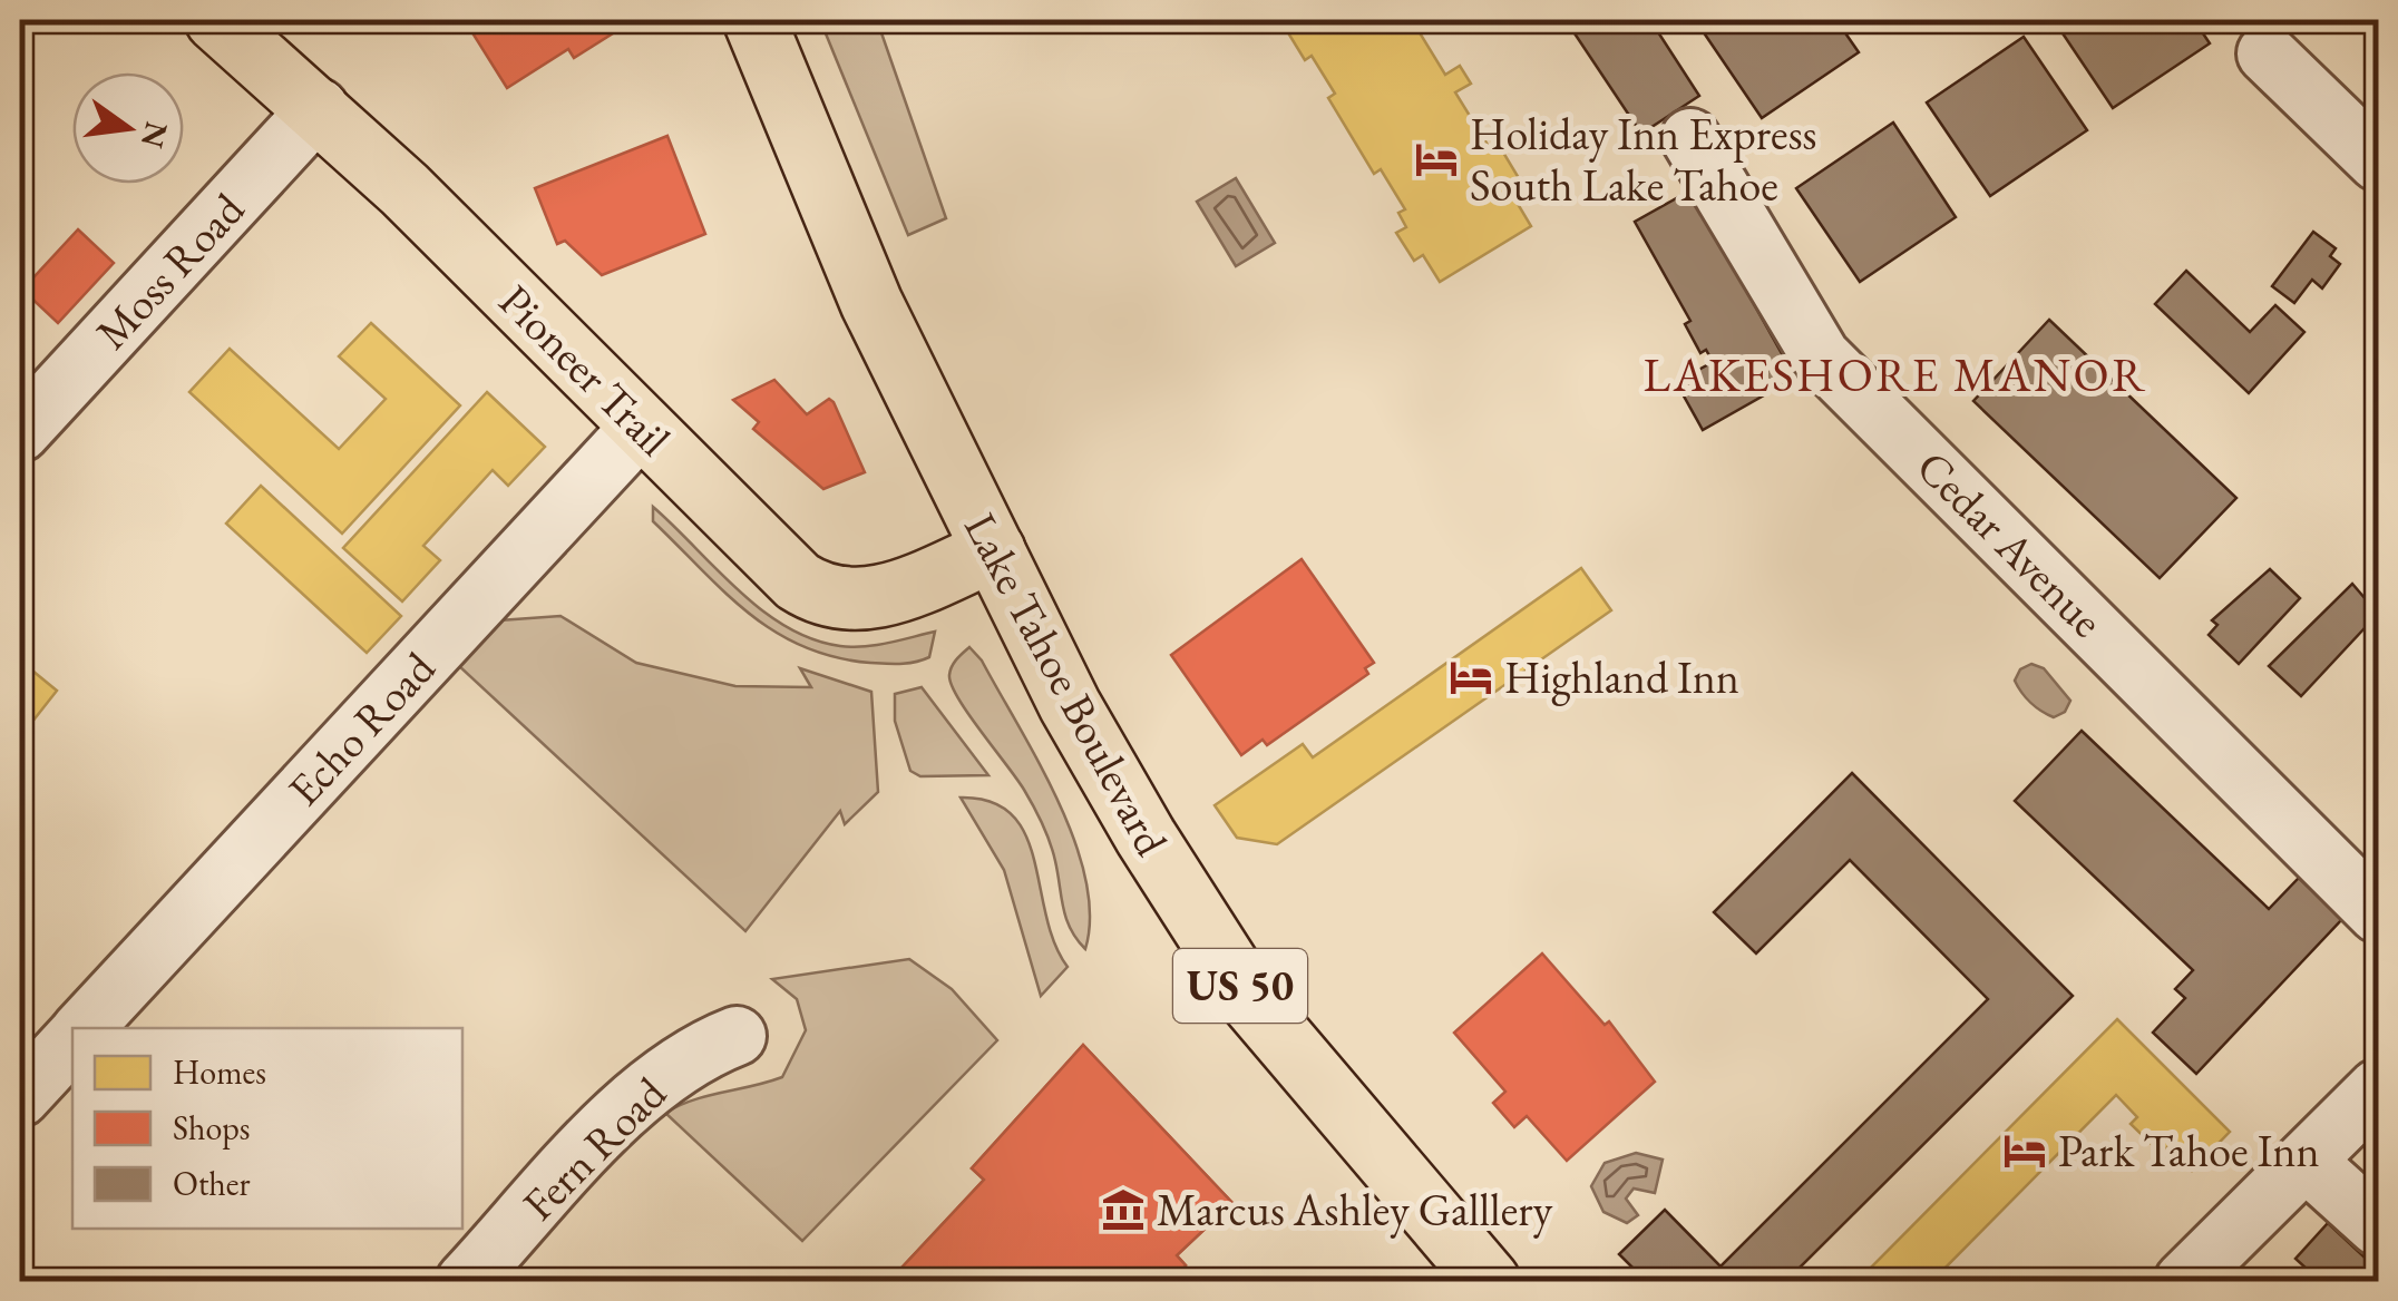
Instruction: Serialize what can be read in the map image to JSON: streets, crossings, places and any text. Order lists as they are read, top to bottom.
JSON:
{
  "streets": {
    "main road": ["Pioneer Trail", "Lake Tahoe Boulevard", "US 50"],
    "street": [
      "Moss Road",
      "Cedar Avenue",
      "Echo Road",
      "Fern Road"
    ]
  },
  "crossings": [
    ["Moss Road", "Pioneer Trail"],
    ["Pioneer Trail", "Lake Tahoe Boulevard"],
    ["Pioneer Trail", "Echo Road"]
  ],
  "districts": ["LAKESHORE MANOR"],
  "places": {
    "hotel": ["Holiday Inn Express South Lake Tahoe", "Highland Inn", "Park Tahoe Inn"],
    "museum": ["Marcus Ashley Galllery"]
  },
  "legend": ["Homes", "Shops", "Other"],
  "north": "right"
}
